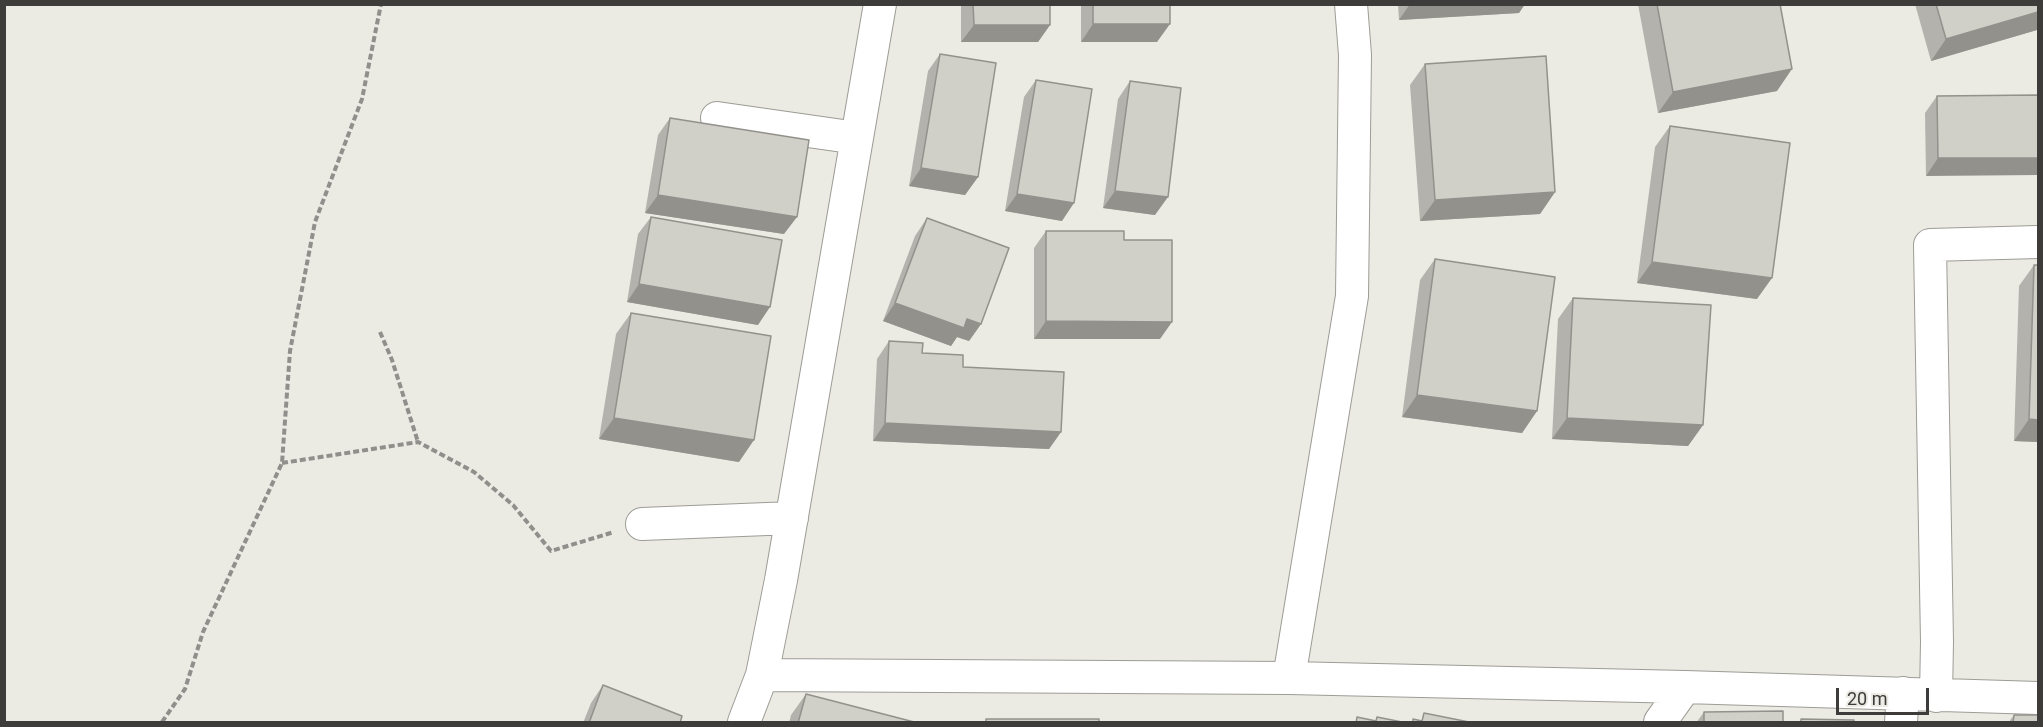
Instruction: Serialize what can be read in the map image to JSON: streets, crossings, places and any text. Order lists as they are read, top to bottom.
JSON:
{
  "scale_bar": "20 m"
}
